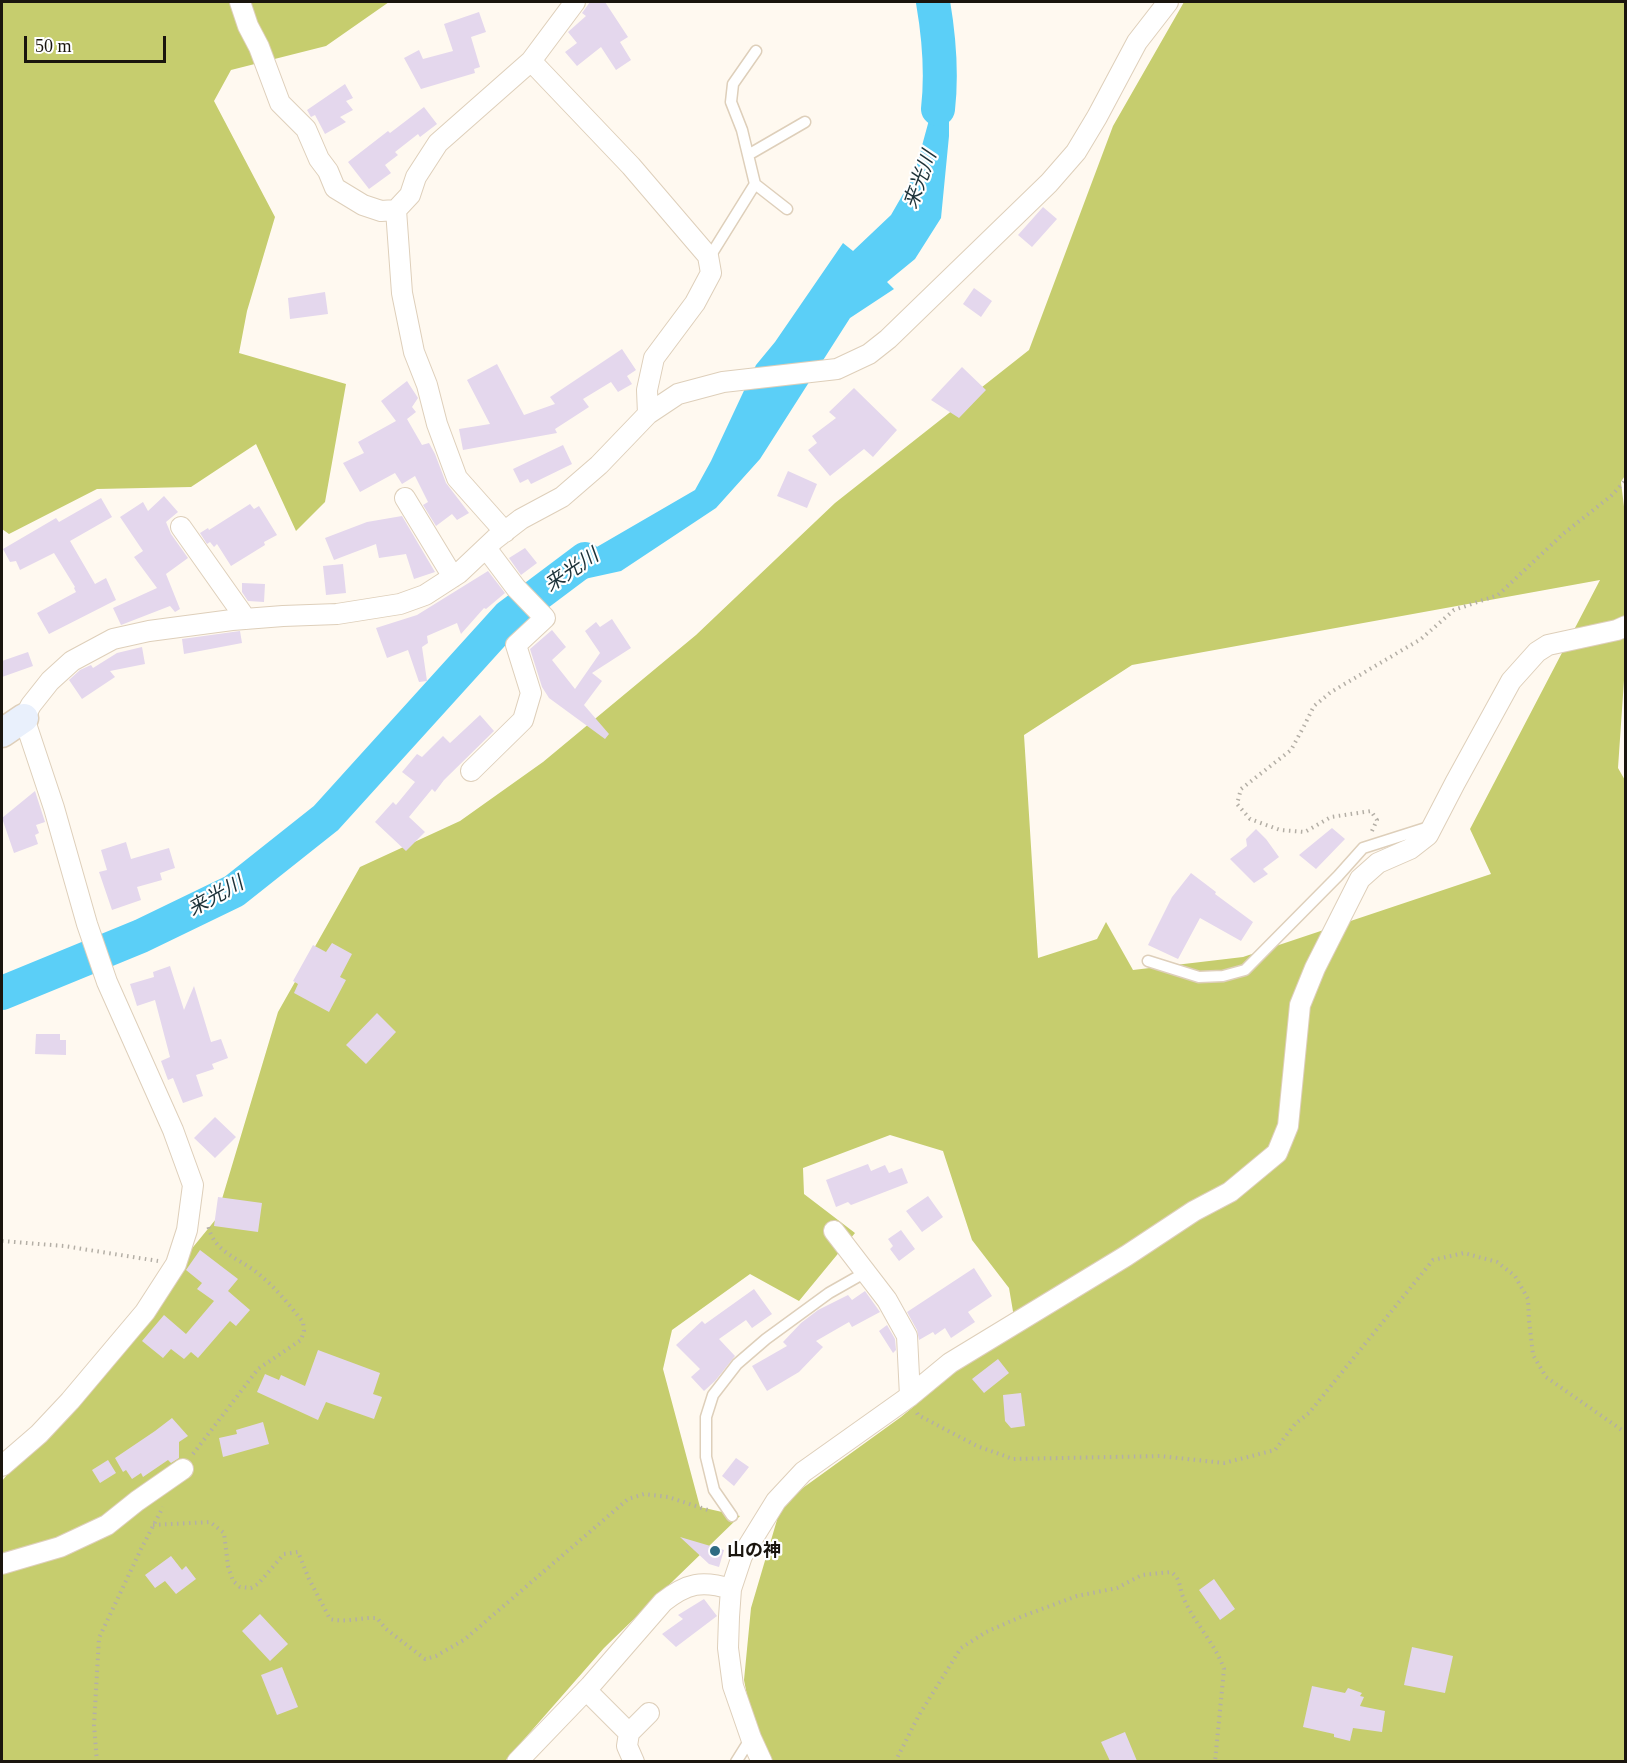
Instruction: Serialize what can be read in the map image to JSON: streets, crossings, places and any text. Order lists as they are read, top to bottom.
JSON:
{
  "water": ["来光川"],
  "places": ["山の神"],
  "scale_bar": "50 m"
}
